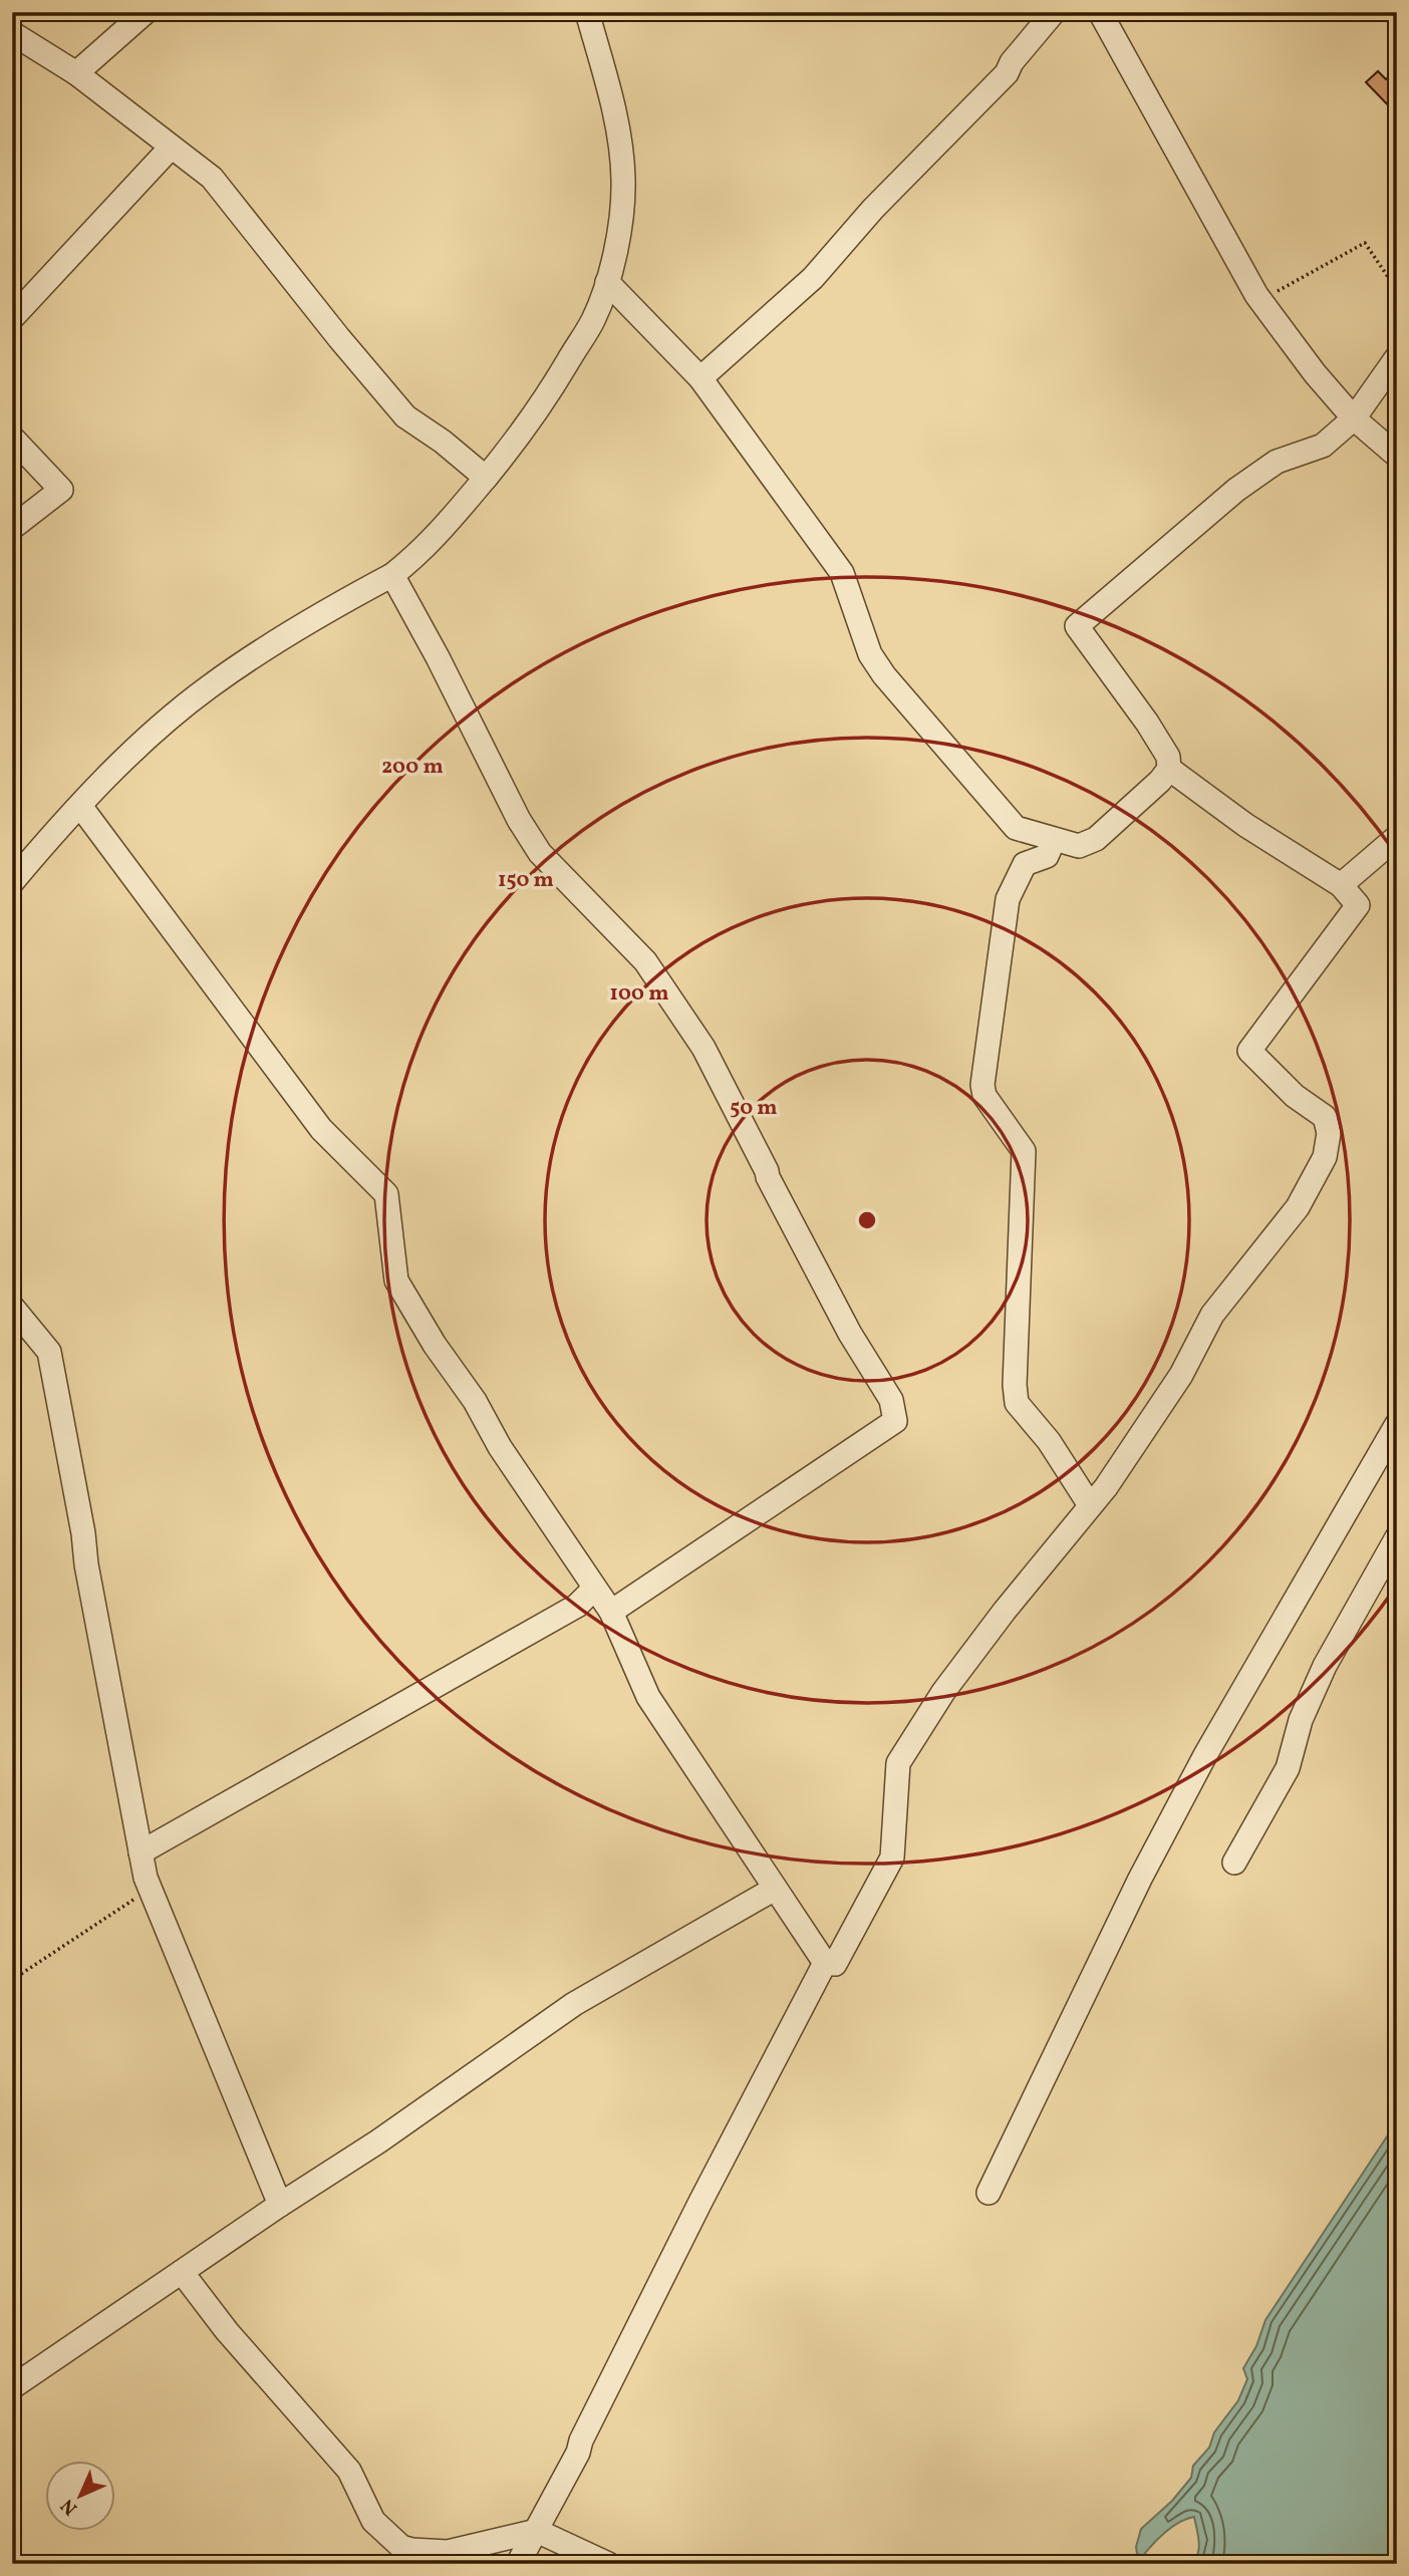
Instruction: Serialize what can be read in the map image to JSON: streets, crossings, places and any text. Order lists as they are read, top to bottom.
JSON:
{
  "north": "bottom left",
  "rings": [
    "200 m",
    "150 m",
    "100 m",
    "50 m"
  ]
}
